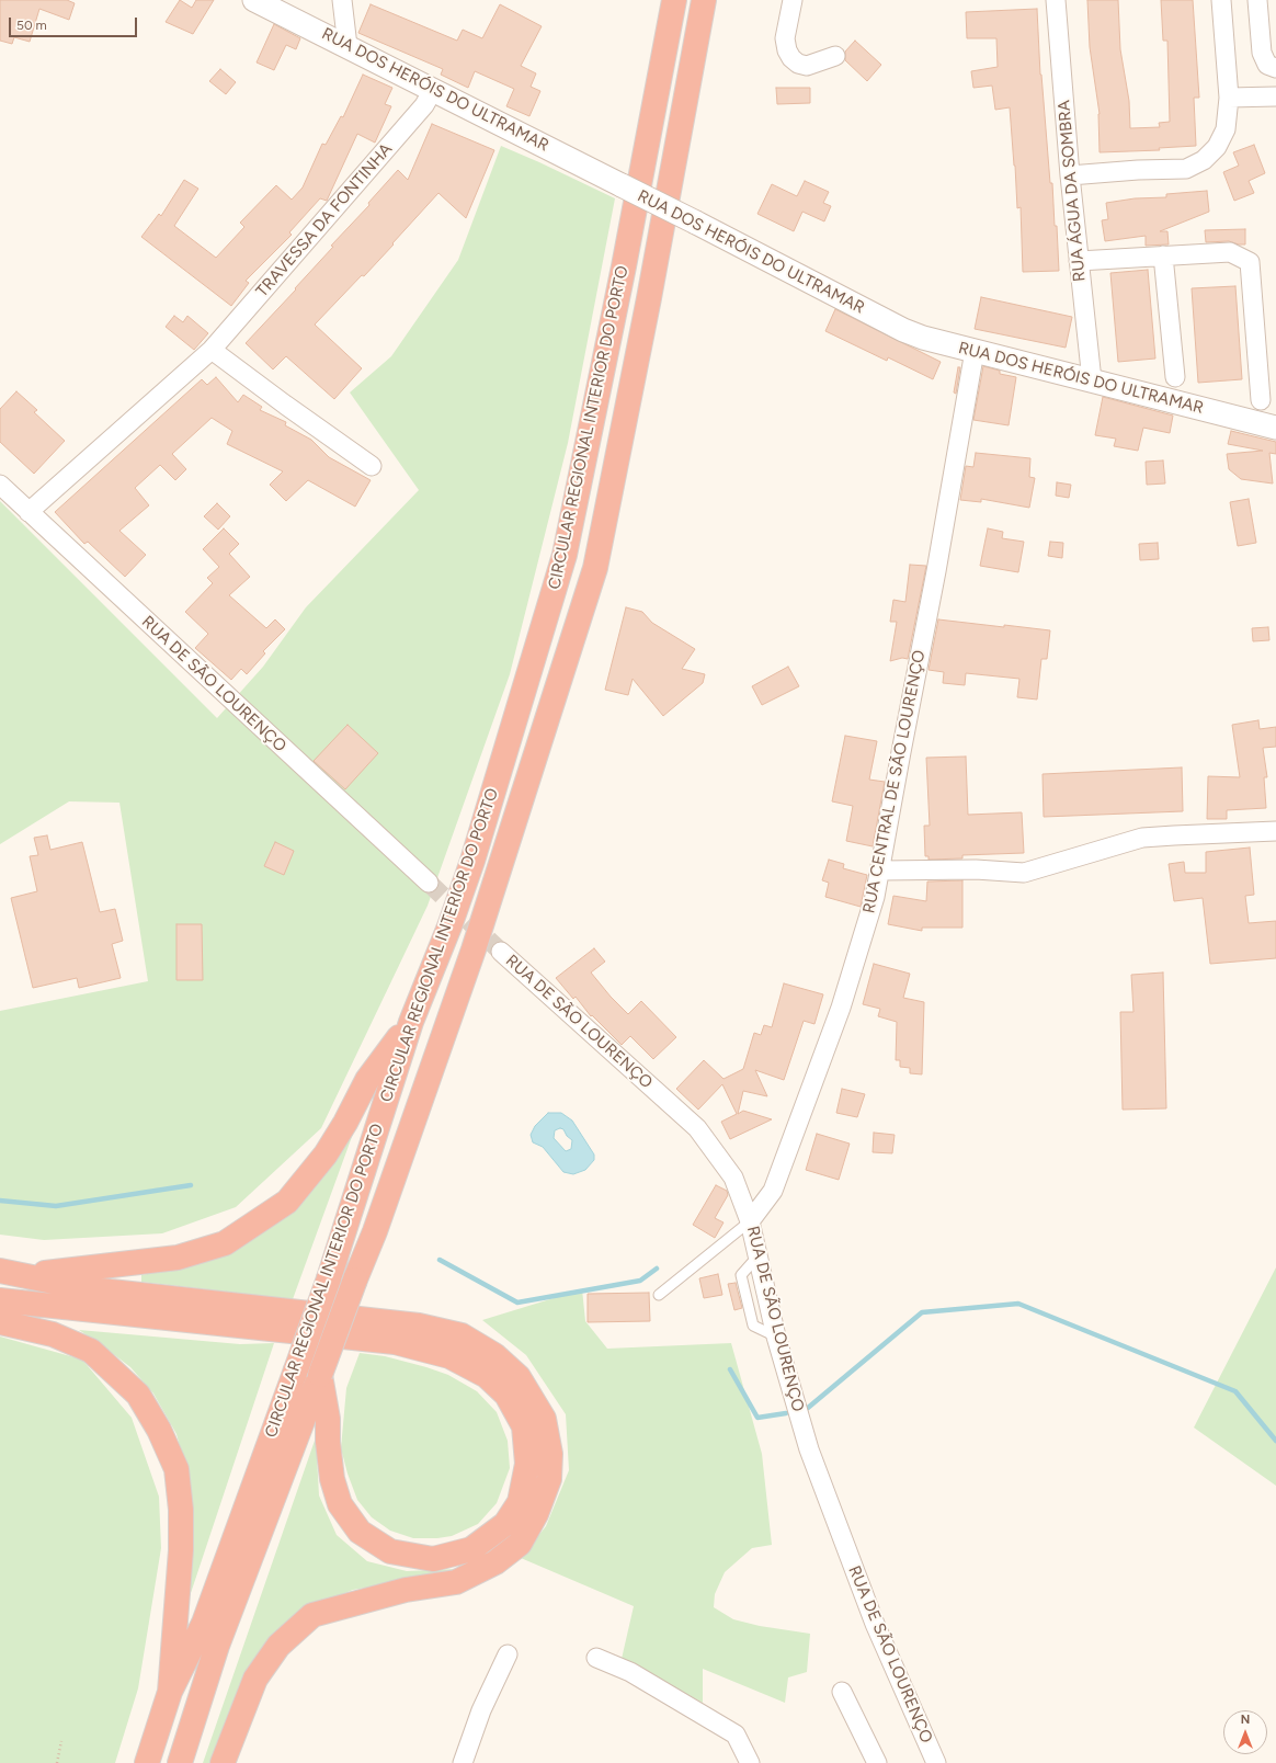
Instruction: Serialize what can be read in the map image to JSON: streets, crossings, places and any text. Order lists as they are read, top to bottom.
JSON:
{
  "streets": {
    "highway": ["CIRCULAR REGIONAL INTERIOR DO PORTO"],
    "street": [
      "RUA DOS HERÓIS DO ULTRAMAR",
      "RUA ÁGUA DA SOMBRA",
      "TRAVESSA DA FONTINHA",
      "RUA DE SÃO LOURENÇO",
      "RUA CENTRAL DE SÃO LOURENÇO"
    ]
  },
  "crossings": [
    ["RUA DOS HERÓIS DO ULTRAMAR", "RUA ÁGUA DA SOMBRA"],
    ["RUA DOS HERÓIS DO ULTRAMAR", "TRAVESSA DA FONTINHA"],
    ["RUA DOS HERÓIS DO ULTRAMAR", "RUA CENTRAL DE SÃO LOURENÇO"],
    ["TRAVESSA DA FONTINHA", "RUA DE SÃO LOURENÇO"],
    ["RUA DE SÃO LOURENÇO", "RUA CENTRAL DE SÃO LOURENÇO"]
  ],
  "scale_bar": "50 m",
  "north": "top"
}
